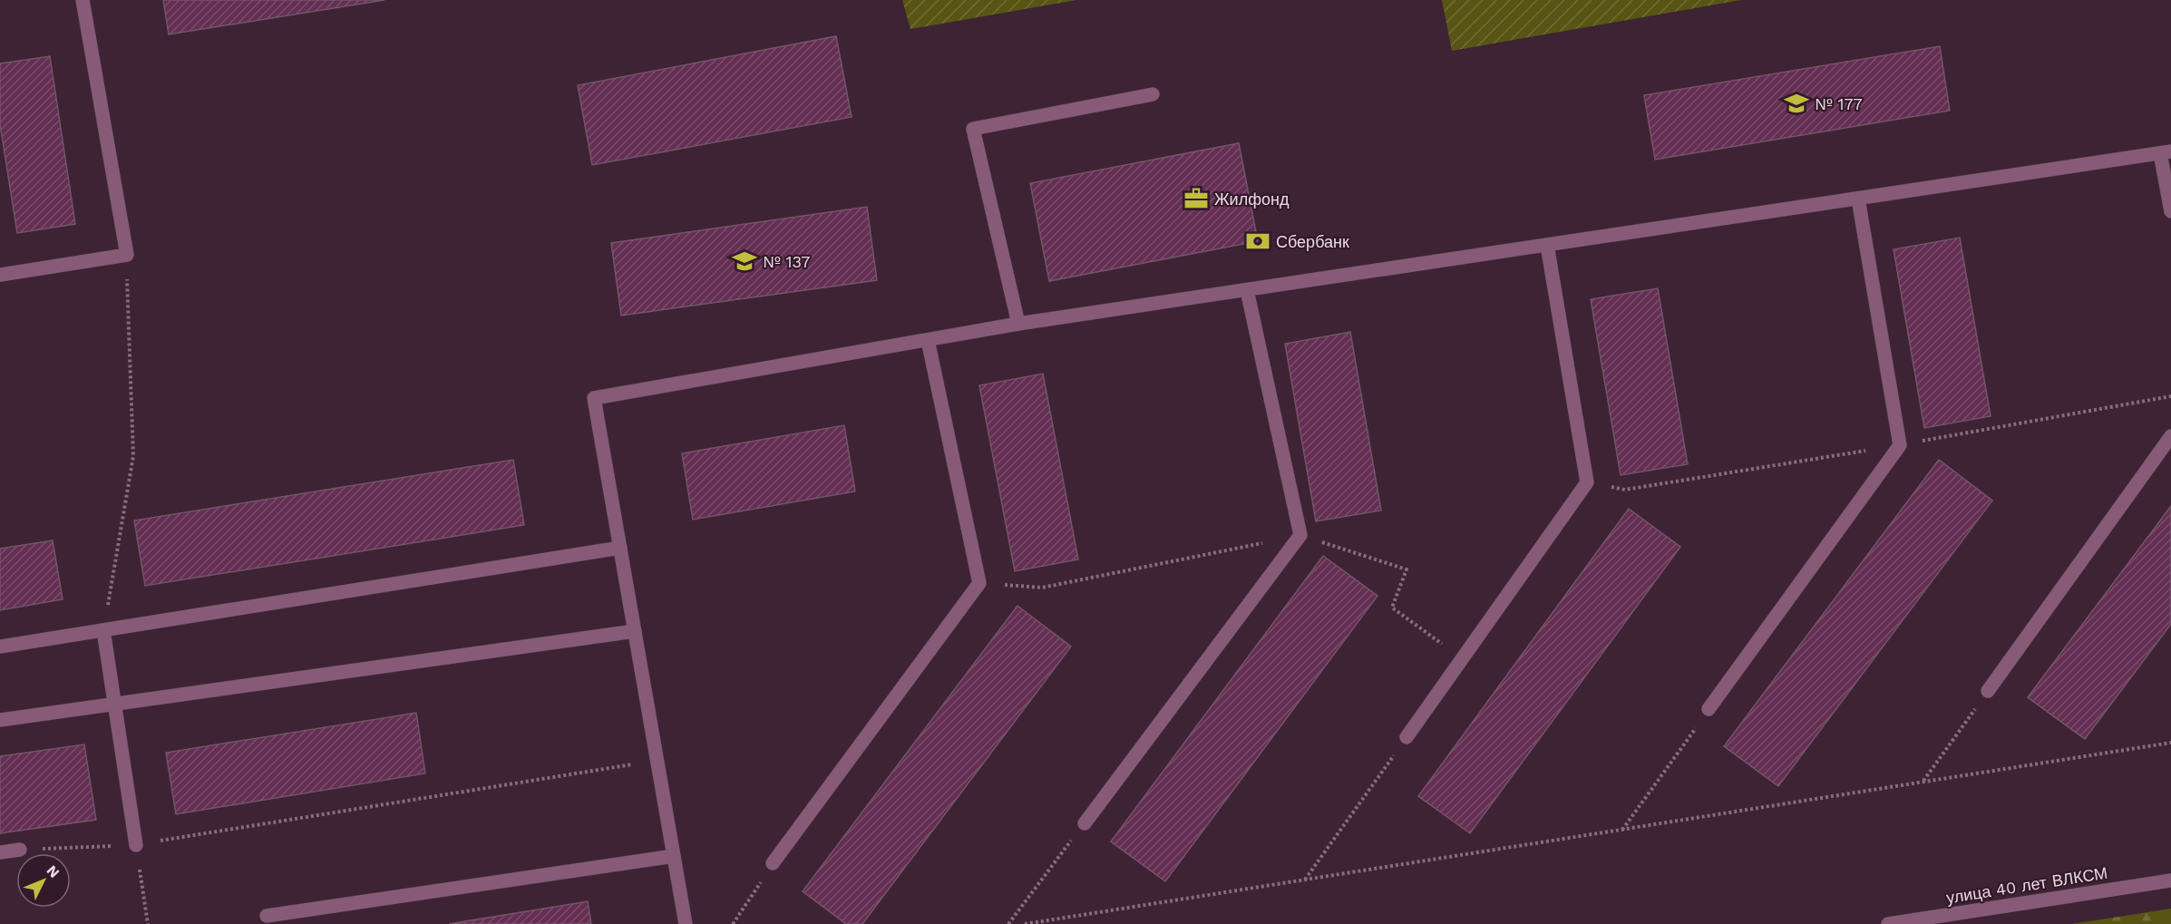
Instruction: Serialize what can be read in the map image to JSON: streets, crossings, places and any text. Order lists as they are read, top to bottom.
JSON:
{
  "streets": {
    "street": ["улица 40 лет ВЛКСМ"]
  },
  "places": {
    "school or university": ["№ 177", "№ 137"],
    "office": ["Жилфонд"],
    "bank": ["Сбербанк"]
  },
  "north": "top right"
}
